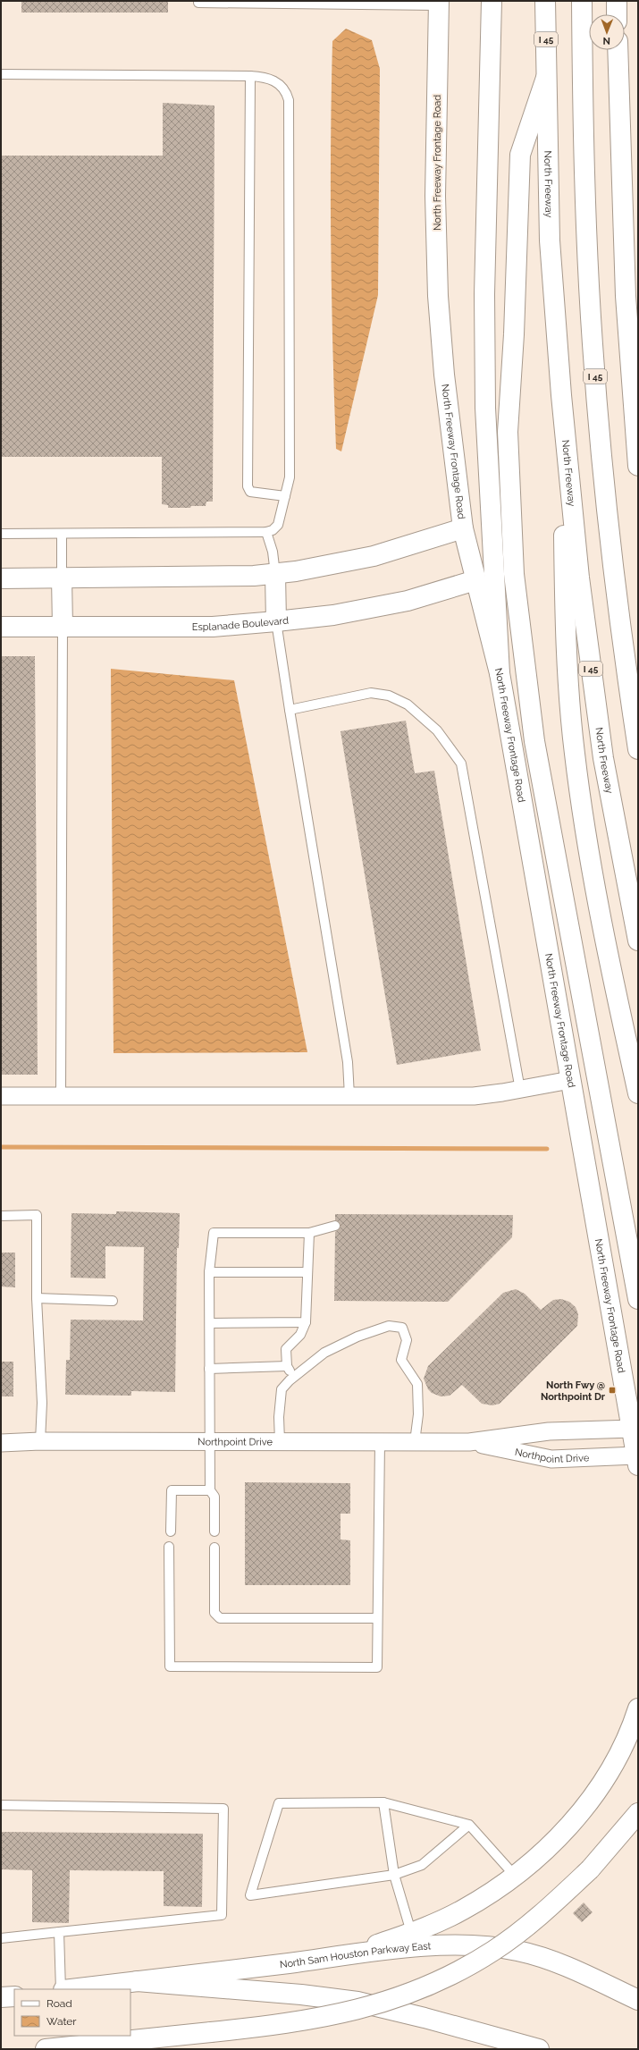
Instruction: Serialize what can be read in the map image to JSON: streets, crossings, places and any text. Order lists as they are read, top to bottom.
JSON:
{
  "streets": {
    "main road": [
      "I 45",
      "North Freeway Frontage Road",
      "North Freeway",
      "Esplanade Boulevard",
      "North Sam Houston Parkway East"
    ],
    "street": ["Northpoint Drive"]
  },
  "crossings": [
    ["North Freeway Frontage Road", "Esplanade Boulevard"],
    ["North Freeway Frontage Road", "Northpoint Drive"]
  ],
  "places": {
    "transit": ["North Fwy @ Northpoint Dr"]
  },
  "legend": ["Road", "Water"],
  "north": "bottom"
}
